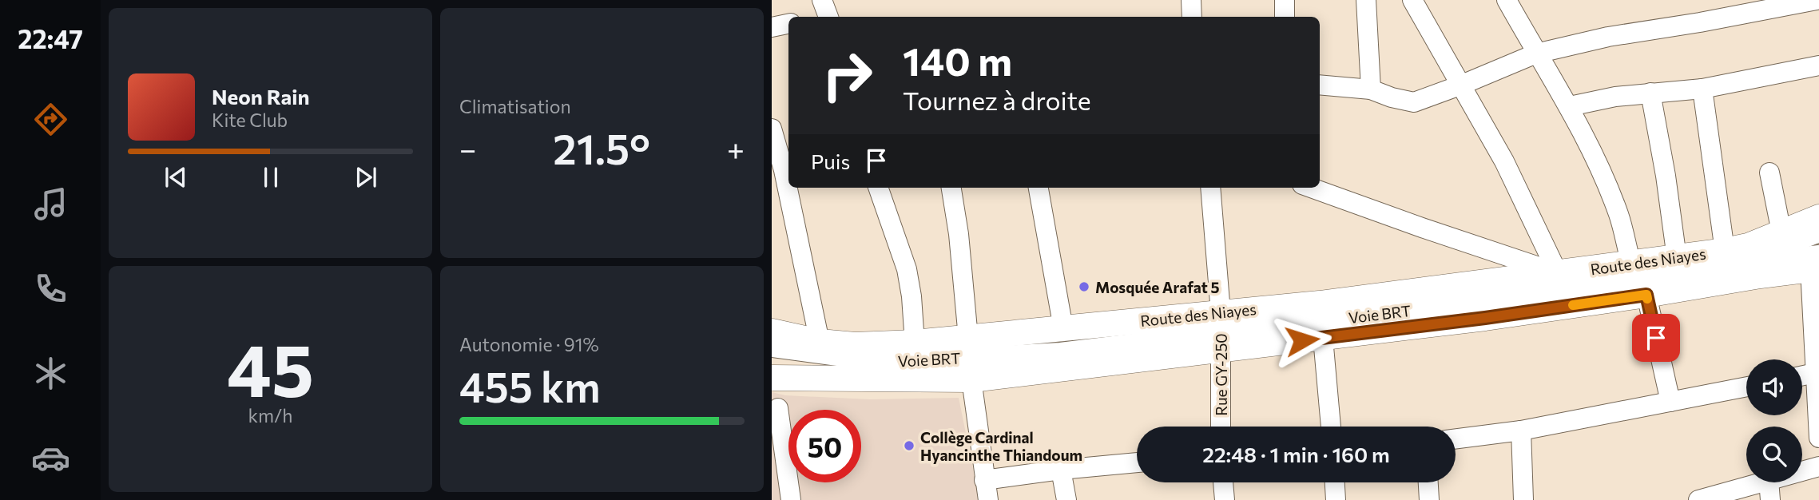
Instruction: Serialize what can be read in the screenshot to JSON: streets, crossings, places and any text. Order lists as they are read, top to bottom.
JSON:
{
  "streets": {
    "main road": ["Route des Niayes"],
    "street": ["Voie BRT", "Rue GY-250"]
  },
  "crossings": [
    ["Route des Niayes", "Voie BRT"],
    ["Route des Niayes", "Rue GY-250"],
    ["Voie BRT", "Rue GY-250"]
  ],
  "places": ["Mosquée Arafat 5", "Collège Cardinal Hyancinthe Thiandoum"],
  "page": {
    "tabs": "22:47",
    "tile": [
      "Climatisation",
      ["45", "km/h"],
      ["Autonomie · 91%", "455 km"]
    ],
    "turn": ["140 m", "Tournez à droite"],
    "song": ["Neon Rain", "Kite Club"],
    "heat": ["−", "21.5°", "+"],
    "then": "Puis",
    "limit": "50",
    "trip": "22:48 · 1 min · 160 m"
  }
}
